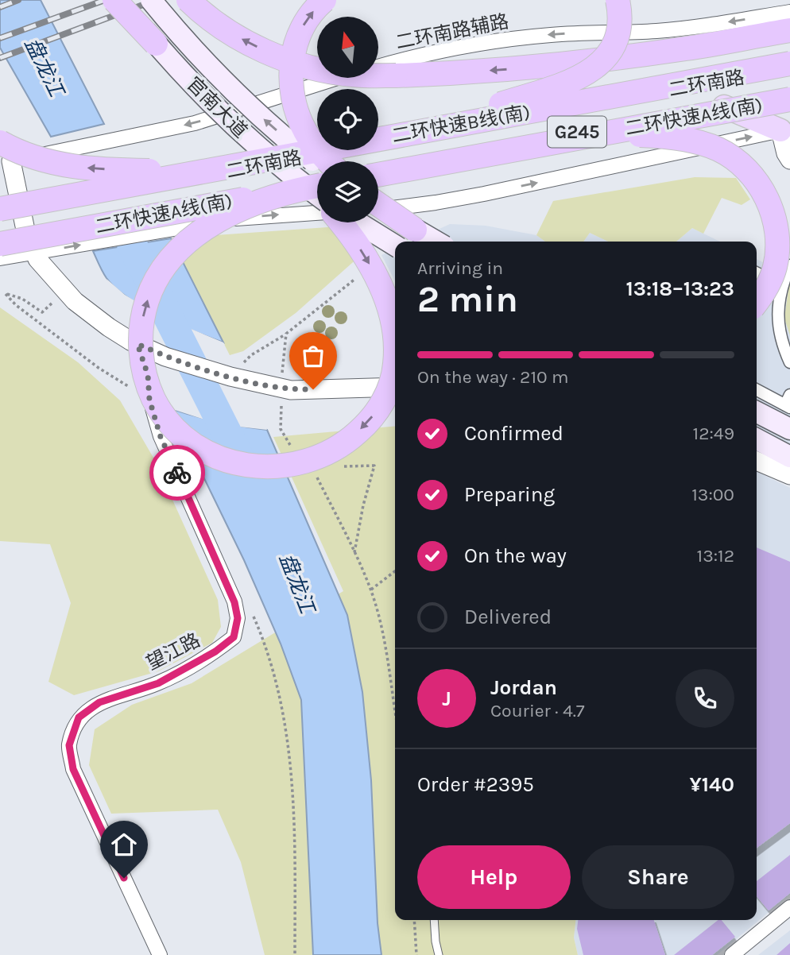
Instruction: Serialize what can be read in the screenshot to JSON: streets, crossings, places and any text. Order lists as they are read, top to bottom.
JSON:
{
  "streets": {
    "highway": ["二环快速A线(南)", "二环快速B线(南)"],
    "main road": ["二环南路", "官南大道", "G245"],
    "street": ["二环南路辅路", "望江路"]
  },
  "crossings": [
    ["二环南路", "二环快速B线(南)"],
    ["官南大道", "二环快速B线(南)"]
  ],
  "water": ["盘龙江"],
  "north": "top",
  "page": {
    "heading": ["2 min", "Arriving in", "13:18–13:23"],
    "panel": [
      "Jordan",
      "Courier · 4.7",
      "Order #2395",
      "¥140"
    ],
    "bar": "On the way · 210 m",
    "list": [
      ["Confirmed", "12:49"],
      ["Preparing", "13:00"],
      ["On the way", "13:12"],
      "Delivered"
    ],
    "round": "J",
    "buttons": ["Help", "Share"]
  }
}
